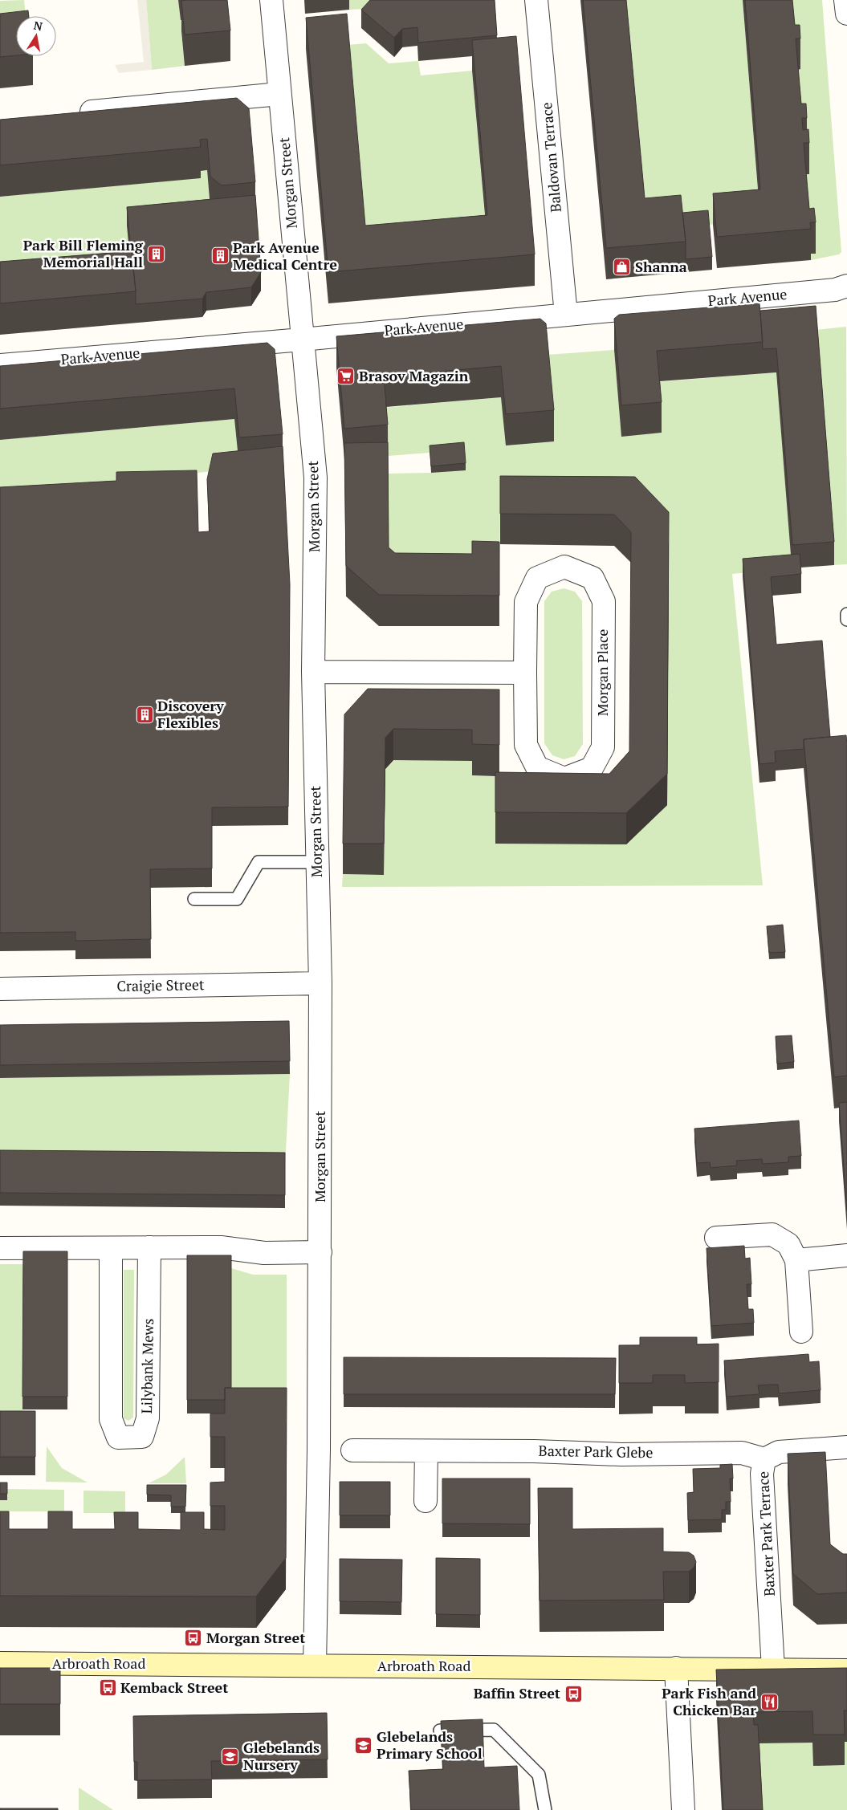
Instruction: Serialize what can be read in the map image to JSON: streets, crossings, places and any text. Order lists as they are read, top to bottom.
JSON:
{
  "streets": {
    "main road": ["Arbroath Road"],
    "street": [
      "Baldovan Terrace",
      "Morgan Street",
      "Park Avenue",
      "Morgan Place",
      "Craigie Street",
      "Lilybank Mews",
      "Baxter Park Glebe",
      "Baxter Park Terrace"
    ]
  },
  "crossings": [
    ["Baldovan Terrace", "Park Avenue"],
    ["Morgan Street", "Park Avenue"],
    ["Morgan Street", "Craigie Street"],
    ["Morgan Street", "Arbroath Road"],
    ["Baxter Park Glebe", "Baxter Park Terrace"],
    ["Baxter Park Terrace", "Arbroath Road"]
  ],
  "places": {
    "building": ["Park Bill Fleming Memorial Hall", "Park Avenue Medical Centre", "Discovery Flexibles"],
    "shop": ["Shanna"],
    "supermarket": ["Brasov Magazin"],
    "bus stop": ["Morgan Street", "Kemback Street", "Baffin Street"],
    "restaurant": ["Park Fish and Chicken Bar"],
    "school or university": ["Glebelands Primary School", "Glebelands Nursery"]
  },
  "north": "top"
}
